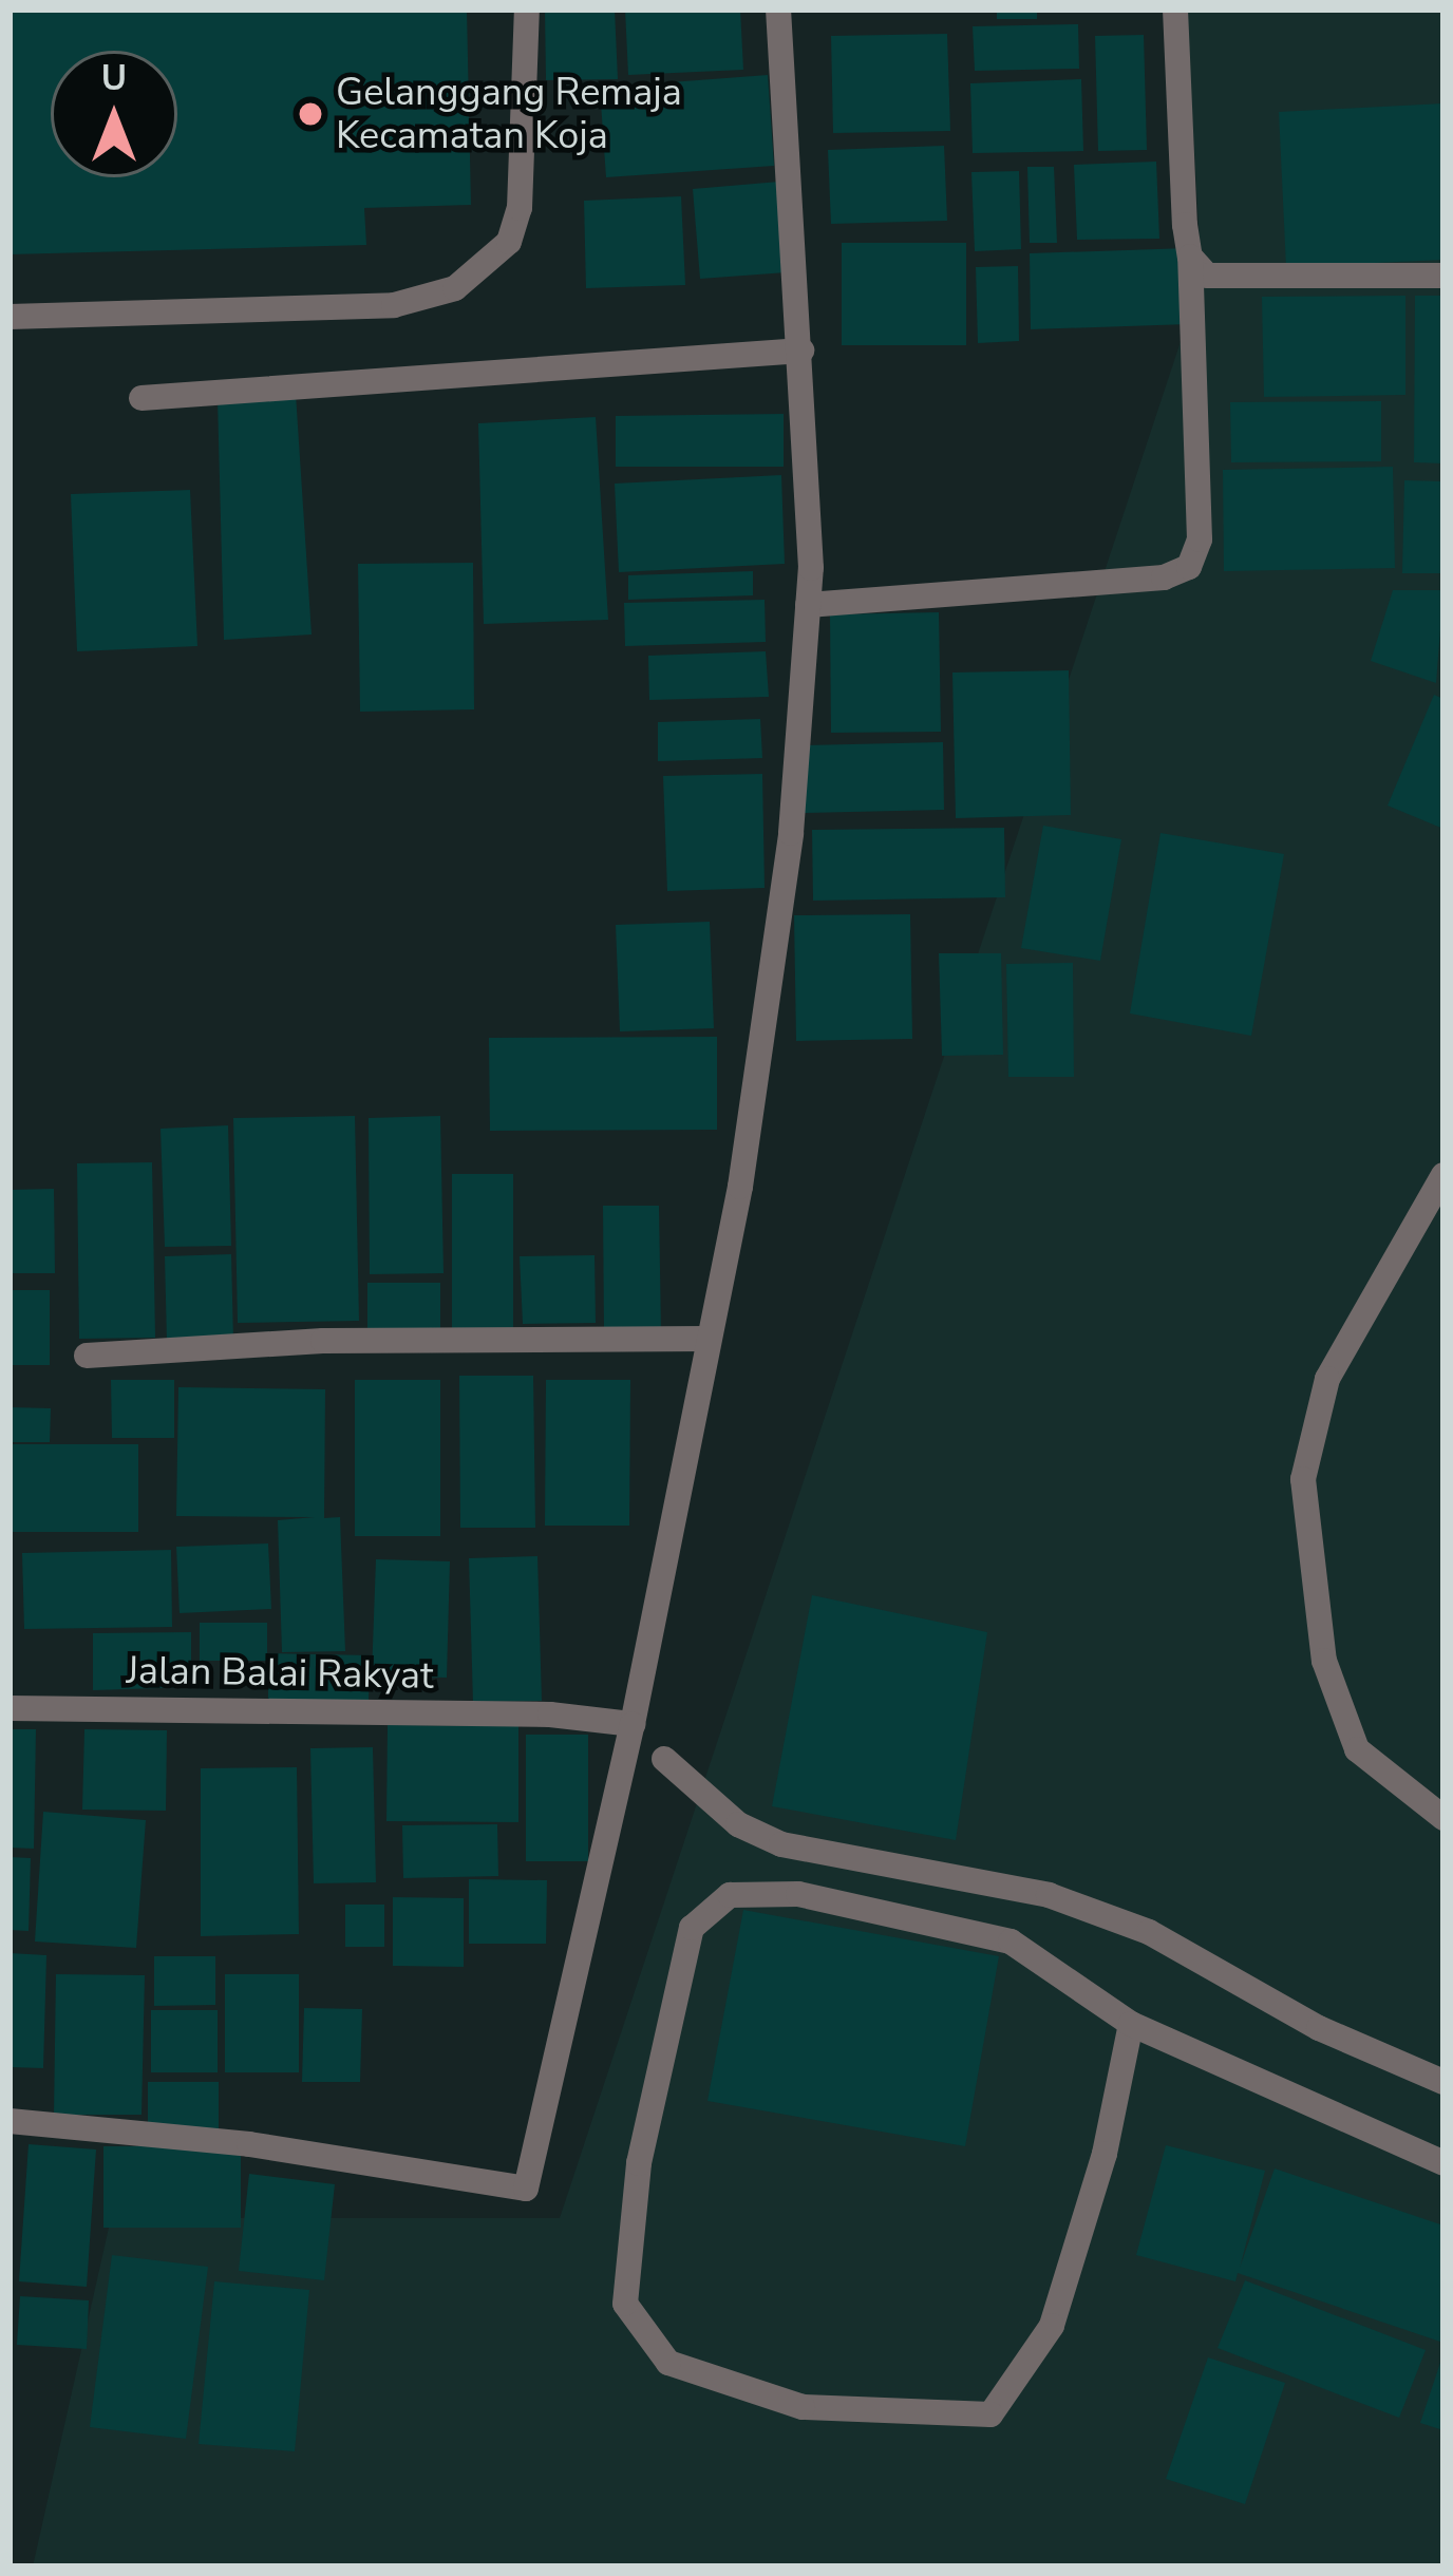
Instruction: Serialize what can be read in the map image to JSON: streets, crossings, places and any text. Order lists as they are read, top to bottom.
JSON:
{
  "streets": {
    "street": ["Jalan Balai Rakyat"]
  },
  "places": ["Gelanggang Remaja Kecamatan Koja"],
  "north": "top"
}
